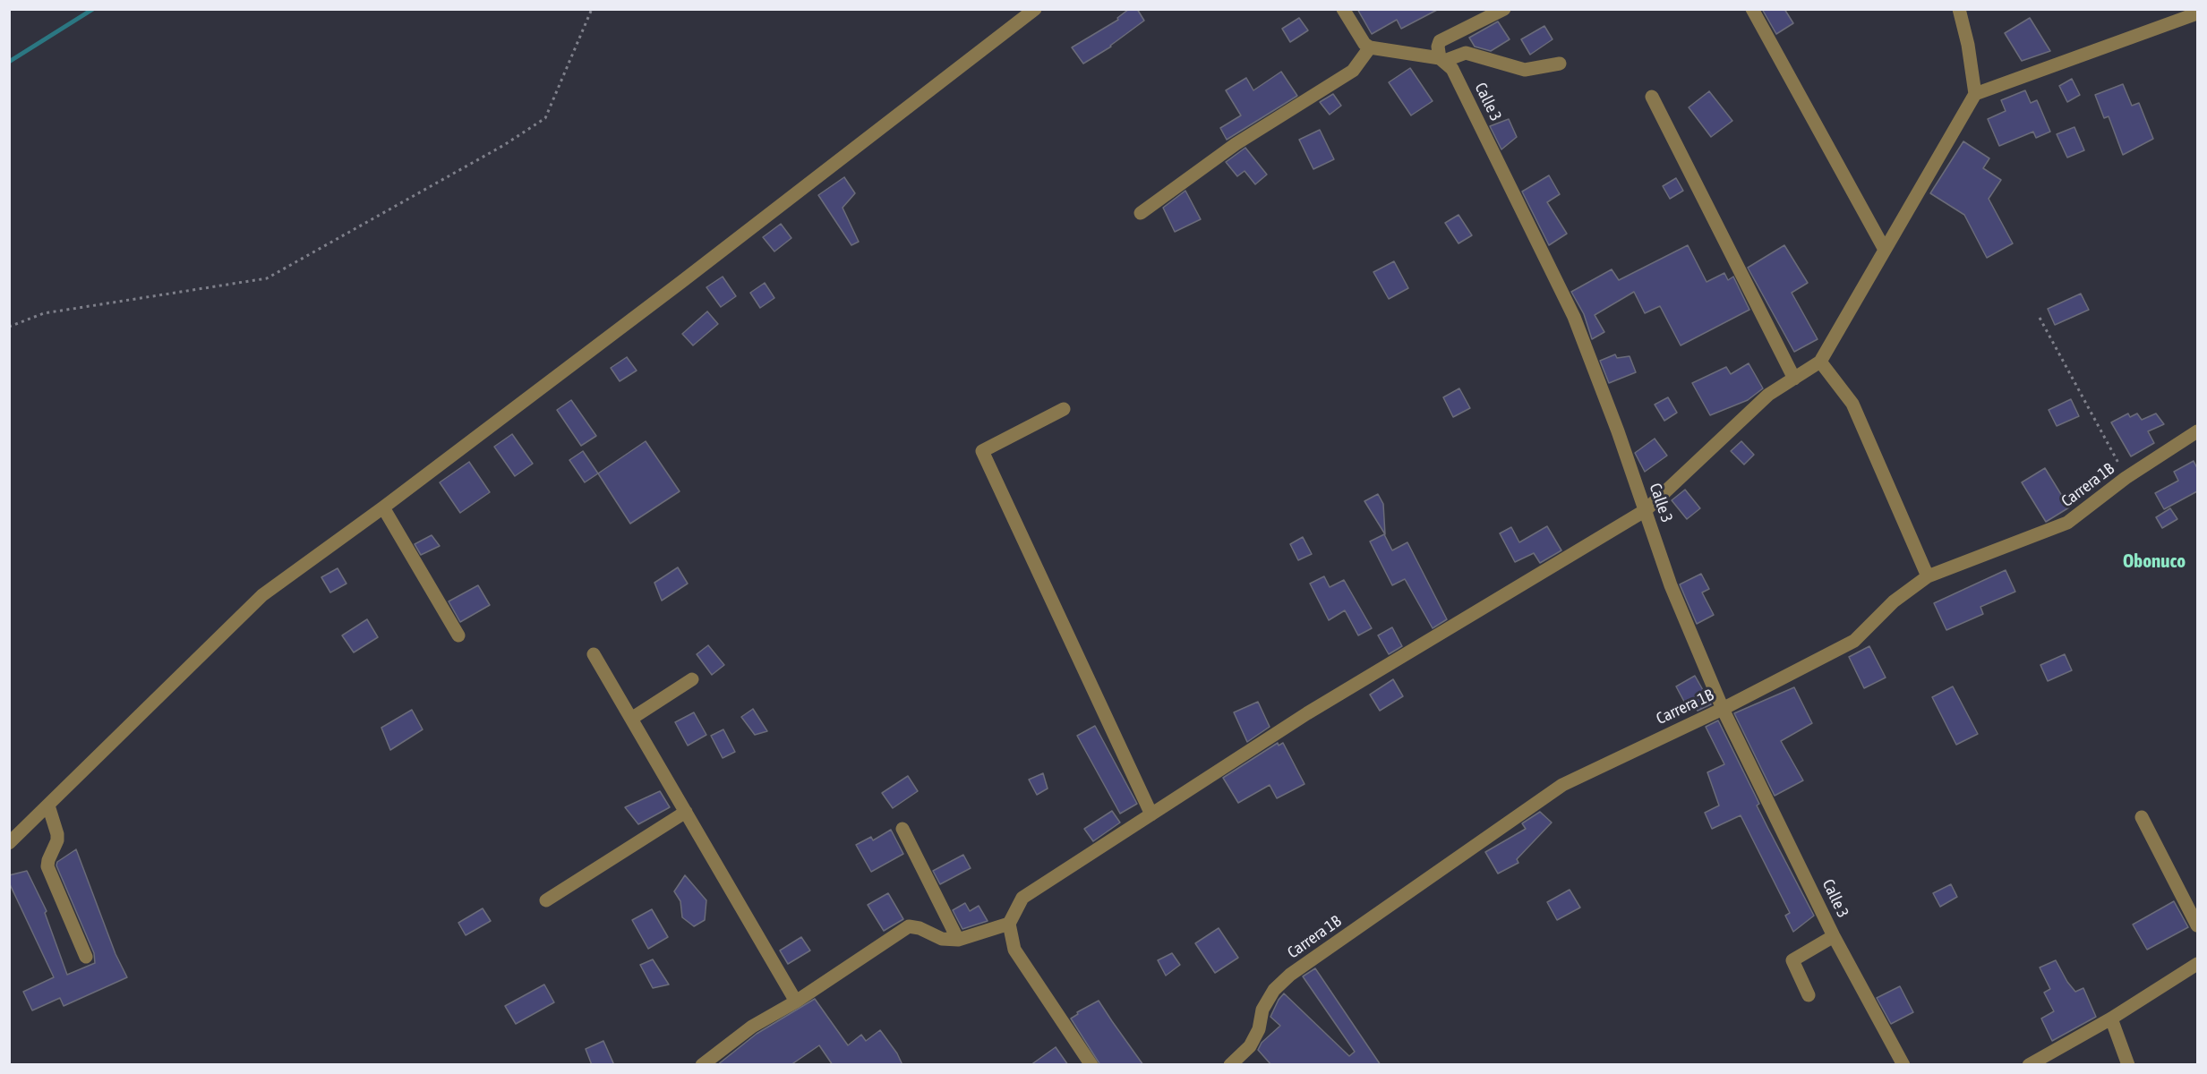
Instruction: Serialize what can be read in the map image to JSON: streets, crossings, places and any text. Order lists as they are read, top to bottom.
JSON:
{
  "streets": {
    "street": ["Calle 3", "Carrera 1B"]
  },
  "crossings": [
    ["Calle 3", "Carrera 1B"]
  ],
  "districts": ["Obonuco"]
}
